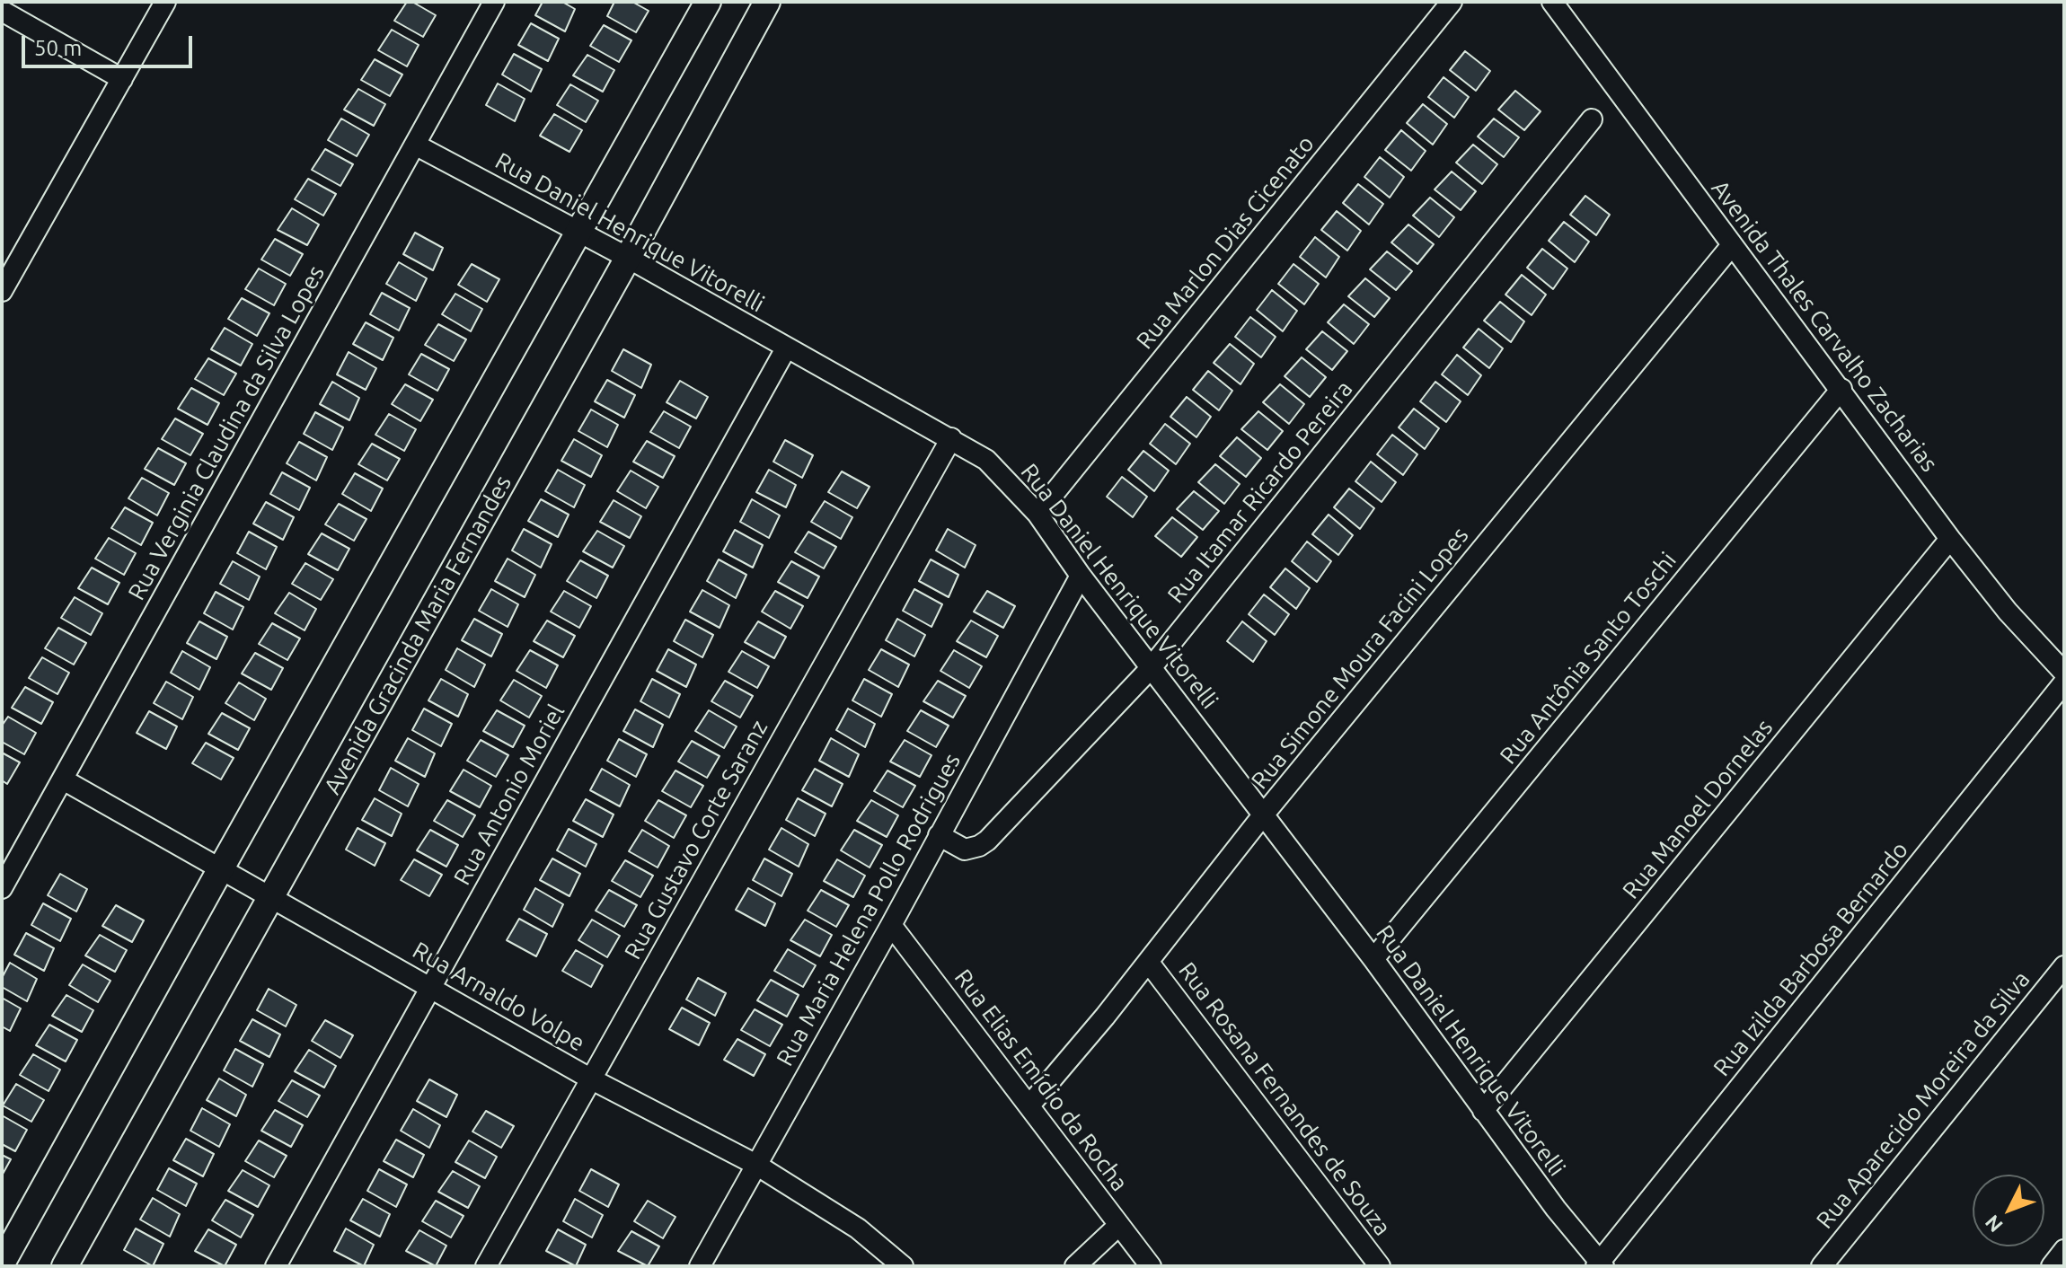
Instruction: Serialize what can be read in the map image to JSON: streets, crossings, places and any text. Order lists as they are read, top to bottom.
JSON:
{
  "streets": {
    "street": [
      "Rua Daniel Henrique Vitorelli",
      "Rua Marlon Dias Cicenato",
      "Avenida Thales Carvalho Zacharias",
      "Rua Verginia Claudina da Silva Lopes",
      "Rua Itamar Ricardo Pereira",
      "Avenida Gracinda Maria Fernandes",
      "Rua Simone Moura Facini Lopes",
      "Rua Antônia Santo Toschi",
      "Rua Antonio Moriel",
      "Rua Manoel Dornelas",
      "Rua Gustavo Corte Saranz",
      "Rua Maria Helena Pollo Rodrigues",
      "Rua Izilda Barbosa Bernardo",
      "Rua Arnaldo Volpe",
      "Rua Elias Emídio da Rocha",
      "Rua Rosana Fernandes de Souza",
      "Rua Aparecido Moreira da Silva"
    ]
  },
  "crossings": [
    ["Rua Daniel Henrique Vitorelli", "Rua Marlon Dias Cicenato"],
    ["Rua Daniel Henrique Vitorelli", "Rua Verginia Claudina da Silva Lopes"],
    ["Rua Daniel Henrique Vitorelli", "Rua Itamar Ricardo Pereira"],
    ["Rua Daniel Henrique Vitorelli", "Avenida Gracinda Maria Fernandes"],
    ["Rua Daniel Henrique Vitorelli", "Rua Simone Moura Facini Lopes"],
    ["Rua Daniel Henrique Vitorelli", "Rua Antônia Santo Toschi"],
    ["Rua Daniel Henrique Vitorelli", "Rua Antonio Moriel"],
    ["Rua Daniel Henrique Vitorelli", "Rua Manoel Dornelas"],
    ["Rua Daniel Henrique Vitorelli", "Rua Gustavo Corte Saranz"],
    ["Rua Daniel Henrique Vitorelli", "Rua Maria Helena Pollo Rodrigues"],
    ["Rua Daniel Henrique Vitorelli", "Rua Izilda Barbosa Bernardo"],
    ["Avenida Thales Carvalho Zacharias", "Rua Simone Moura Facini Lopes"],
    ["Avenida Thales Carvalho Zacharias", "Rua Antônia Santo Toschi"],
    ["Avenida Thales Carvalho Zacharias", "Rua Manoel Dornelas"],
    ["Rua Verginia Claudina da Silva Lopes", "Rua Arnaldo Volpe"],
    ["Rua Itamar Ricardo Pereira", "Rua Maria Helena Pollo Rodrigues"],
    ["Avenida Gracinda Maria Fernandes", "Rua Arnaldo Volpe"],
    ["Rua Simone Moura Facini Lopes", "Rua Elias Emídio da Rocha"],
    ["Rua Simone Moura Facini Lopes", "Rua Rosana Fernandes de Souza"],
    ["Rua Antonio Moriel", "Rua Arnaldo Volpe"],
    ["Rua Gustavo Corte Saranz", "Rua Arnaldo Volpe"],
    ["Rua Maria Helena Pollo Rodrigues", "Rua Arnaldo Volpe"],
    ["Rua Maria Helena Pollo Rodrigues", "Rua Elias Emídio da Rocha"]
  ],
  "scale_bar": "50 m",
  "north": "bottom left"
}
